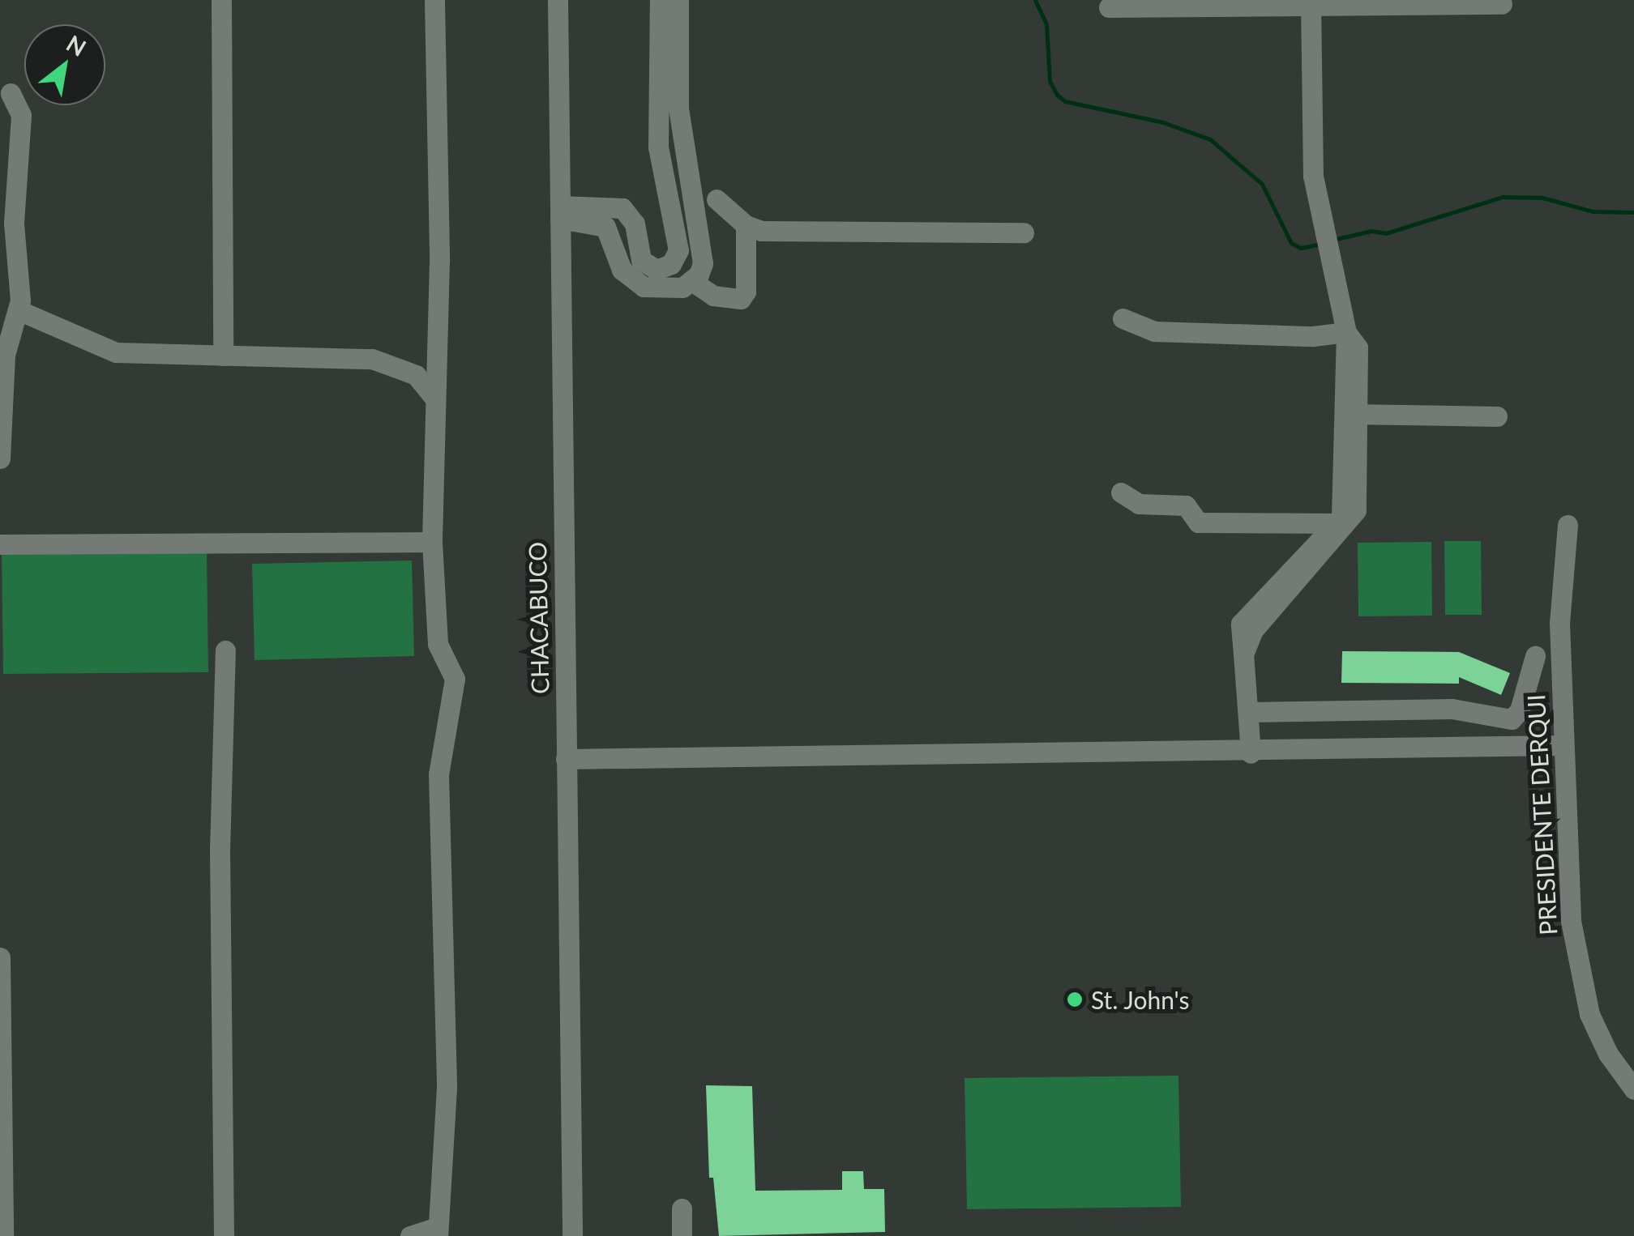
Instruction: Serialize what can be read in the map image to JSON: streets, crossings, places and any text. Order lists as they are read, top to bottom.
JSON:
{
  "streets": {
    "street": ["CHACABUCO", "PRESIDENTE DERQUI"]
  },
  "places": ["St. John's"],
  "north": "top right"
}
